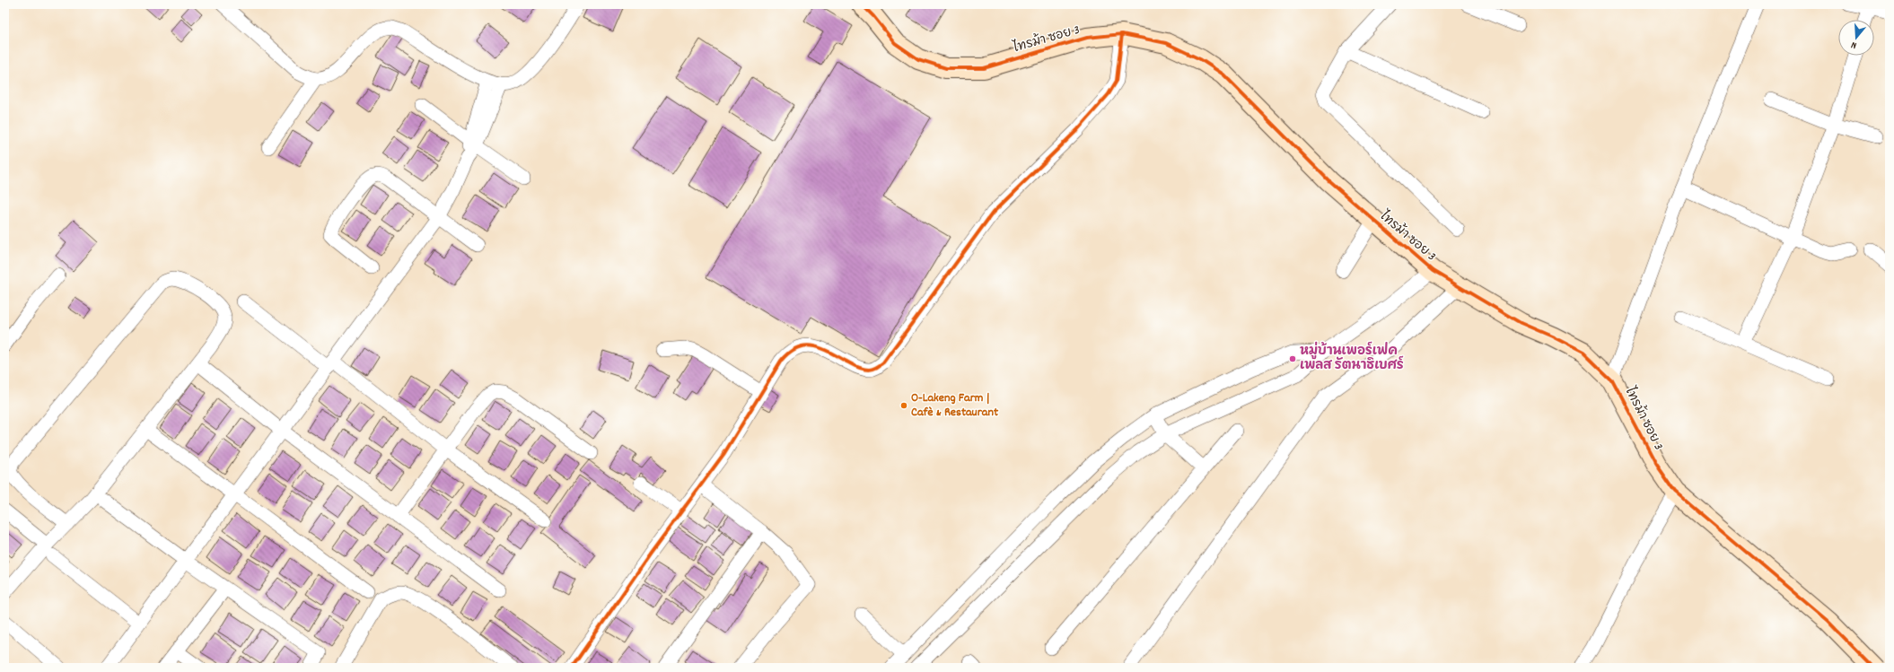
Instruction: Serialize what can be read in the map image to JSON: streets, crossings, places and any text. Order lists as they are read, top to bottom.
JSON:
{
  "streets": {
    "street": ["ไทรม้า ซอย 3"]
  },
  "places": ["หมู่บ้านเพอร์เฟค เพลส รัตนาธิเบศร์", "O-Lakeng Farm | Cafè & Restaurant"],
  "north": "bottom"
}
